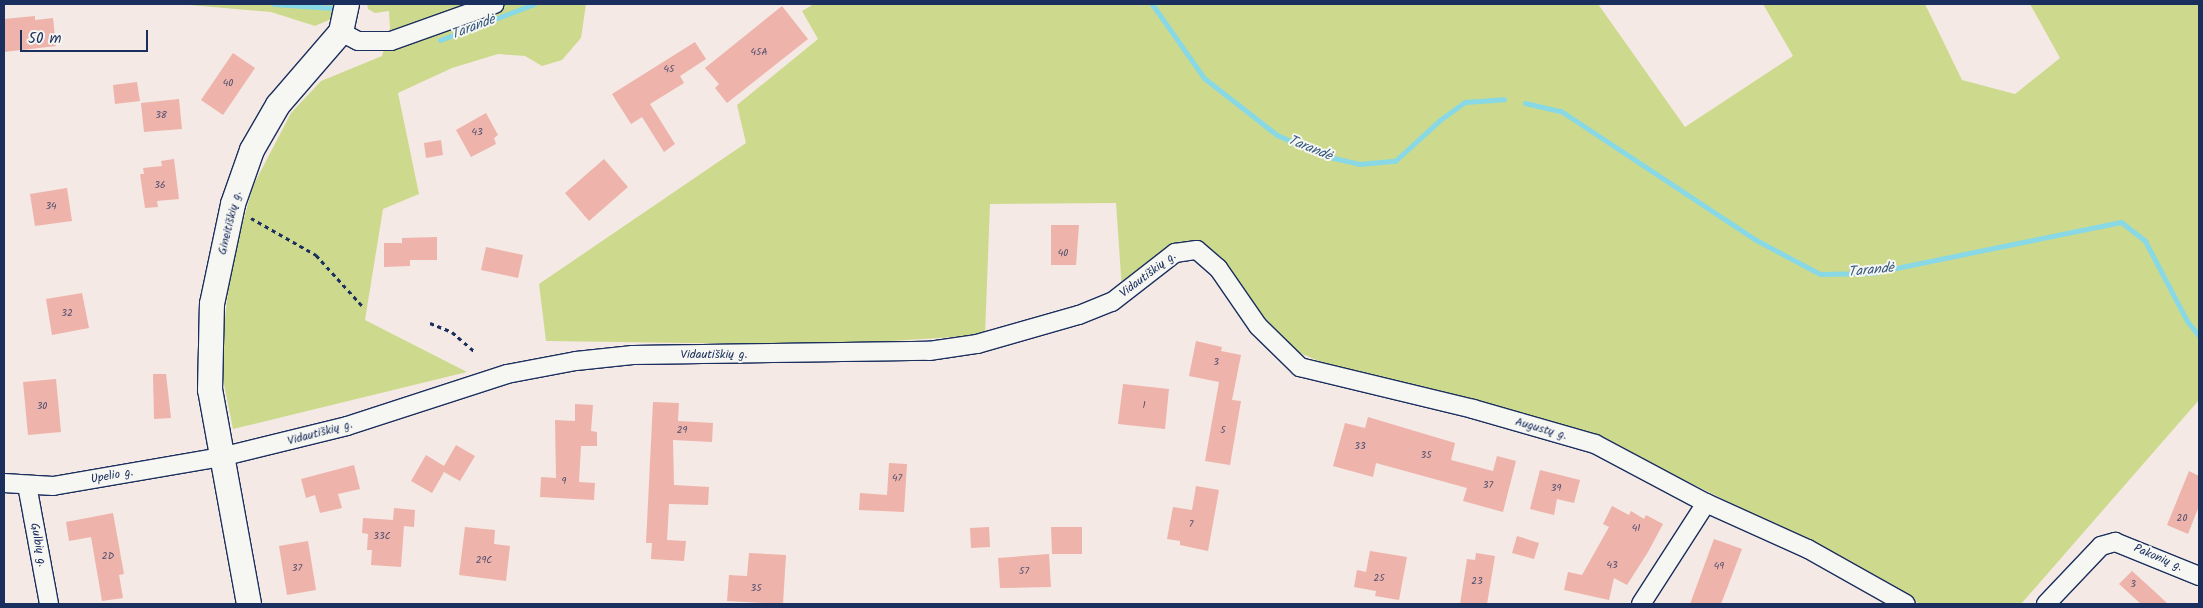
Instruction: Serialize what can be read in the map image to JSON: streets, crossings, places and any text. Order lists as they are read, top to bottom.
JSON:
{
  "streets": {
    "street": [
      "Gineitiškių g.",
      "Vidautiškių g.",
      "Augustų g.",
      "Upelio g.",
      "Gulbių g.",
      "Pakonių g."
    ]
  },
  "crossings": [
    ["Gineitiškių g.", "Vidautiškių g."],
    ["Gineitiškių g.", "Upelio g."],
    ["Vidautiškių g.", "Augustų g."],
    ["Vidautiškių g.", "Upelio g."],
    ["Upelio g.", "Gulbių g."]
  ],
  "water": ["Tarandė"],
  "house_numbers": [
    "45A",
    "45",
    "40",
    "38",
    "43",
    "36",
    "34",
    "40",
    "32",
    "3",
    "1",
    "30",
    "29",
    "5",
    "33",
    "35",
    "47",
    "9",
    "37",
    "39",
    "20",
    "7",
    "41",
    "33C",
    "2D",
    "29C",
    "43",
    "49",
    "37",
    "57",
    "25",
    "23",
    "3",
    "35"
  ],
  "scale_bar": "50 m"
}
